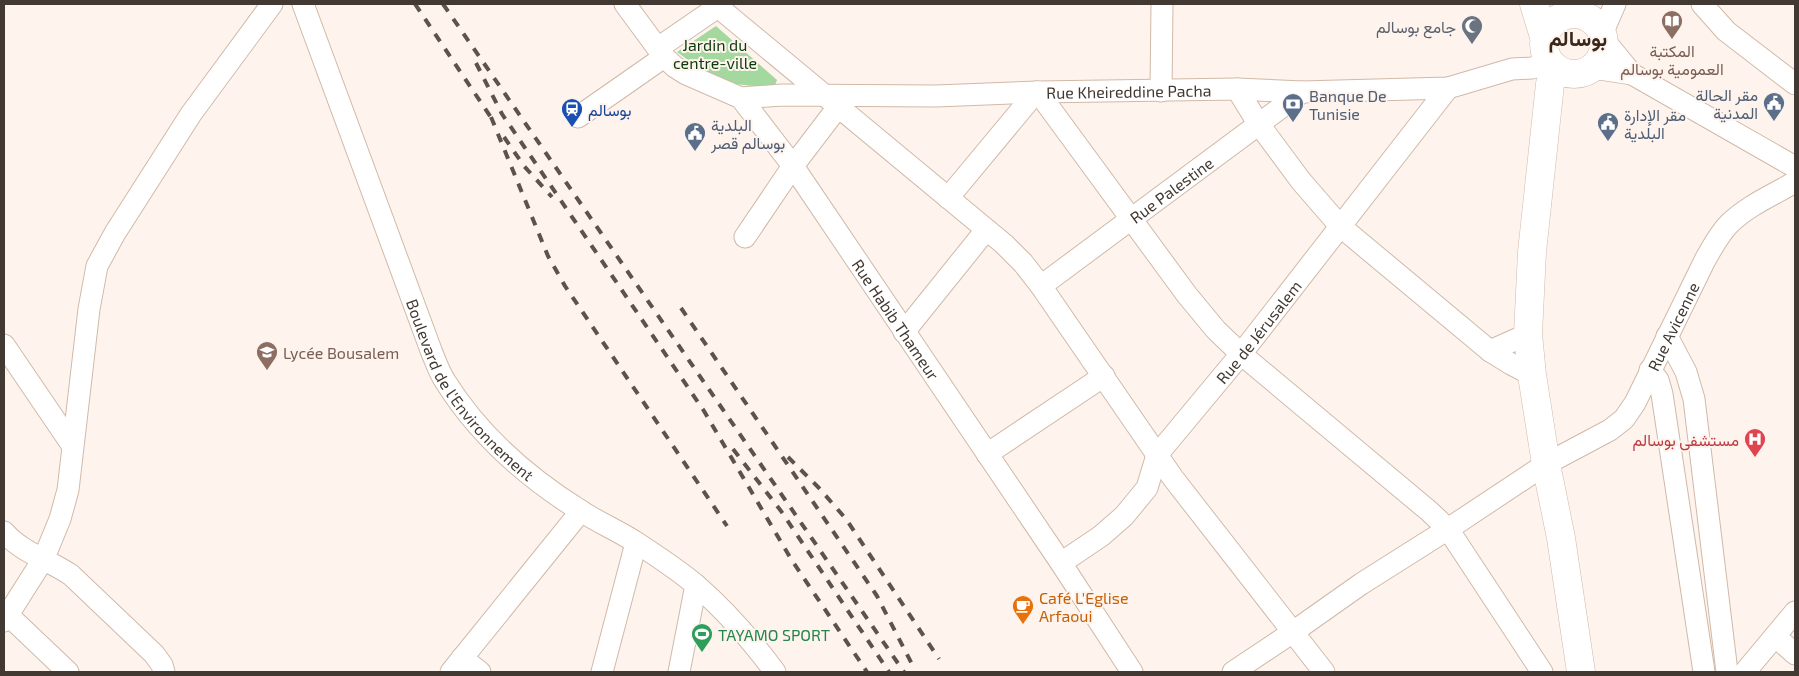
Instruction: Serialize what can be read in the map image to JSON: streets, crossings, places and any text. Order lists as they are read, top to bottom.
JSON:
{
  "streets": {
    "street": [
      "Rue Kheireddine Pacha",
      "Rue Palestine",
      "Rue Habib Thameur",
      "Rue Avicenne",
      "Rue de Jérusalem",
      "Boulevard de l'Environnement"
    ]
  },
  "crossings": [
    ["Rue Kheireddine Pacha", "Rue Palestine"],
    ["Rue Kheireddine Pacha", "Rue Habib Thameur"],
    ["Rue Kheireddine Pacha", "Rue de Jérusalem"],
    ["Rue Habib Thameur", "Rue de Jérusalem"]
  ],
  "districts": ["بوسالم"],
  "parks": ["Jardin du centre-ville"],
  "places": {
    "library": ["المكتبة العمومية بوسالم"],
    "mosque": ["جامع بوسالم"],
    "public building": ["مقر الحالة المدنية", "مقر الإدارة البلدية", "البلدية بوسالم قصر"],
    "bank": ["Banque De Tunisie"],
    "station": ["بوسالم"],
    "school or university": ["Lycée Bousalem"],
    "hospital": ["مستشفى بوسالم"],
    "cafe": ["Café L'Eglise Arfaoui"],
    "sports": ["TAYAMO SPORT"]
  }
}
